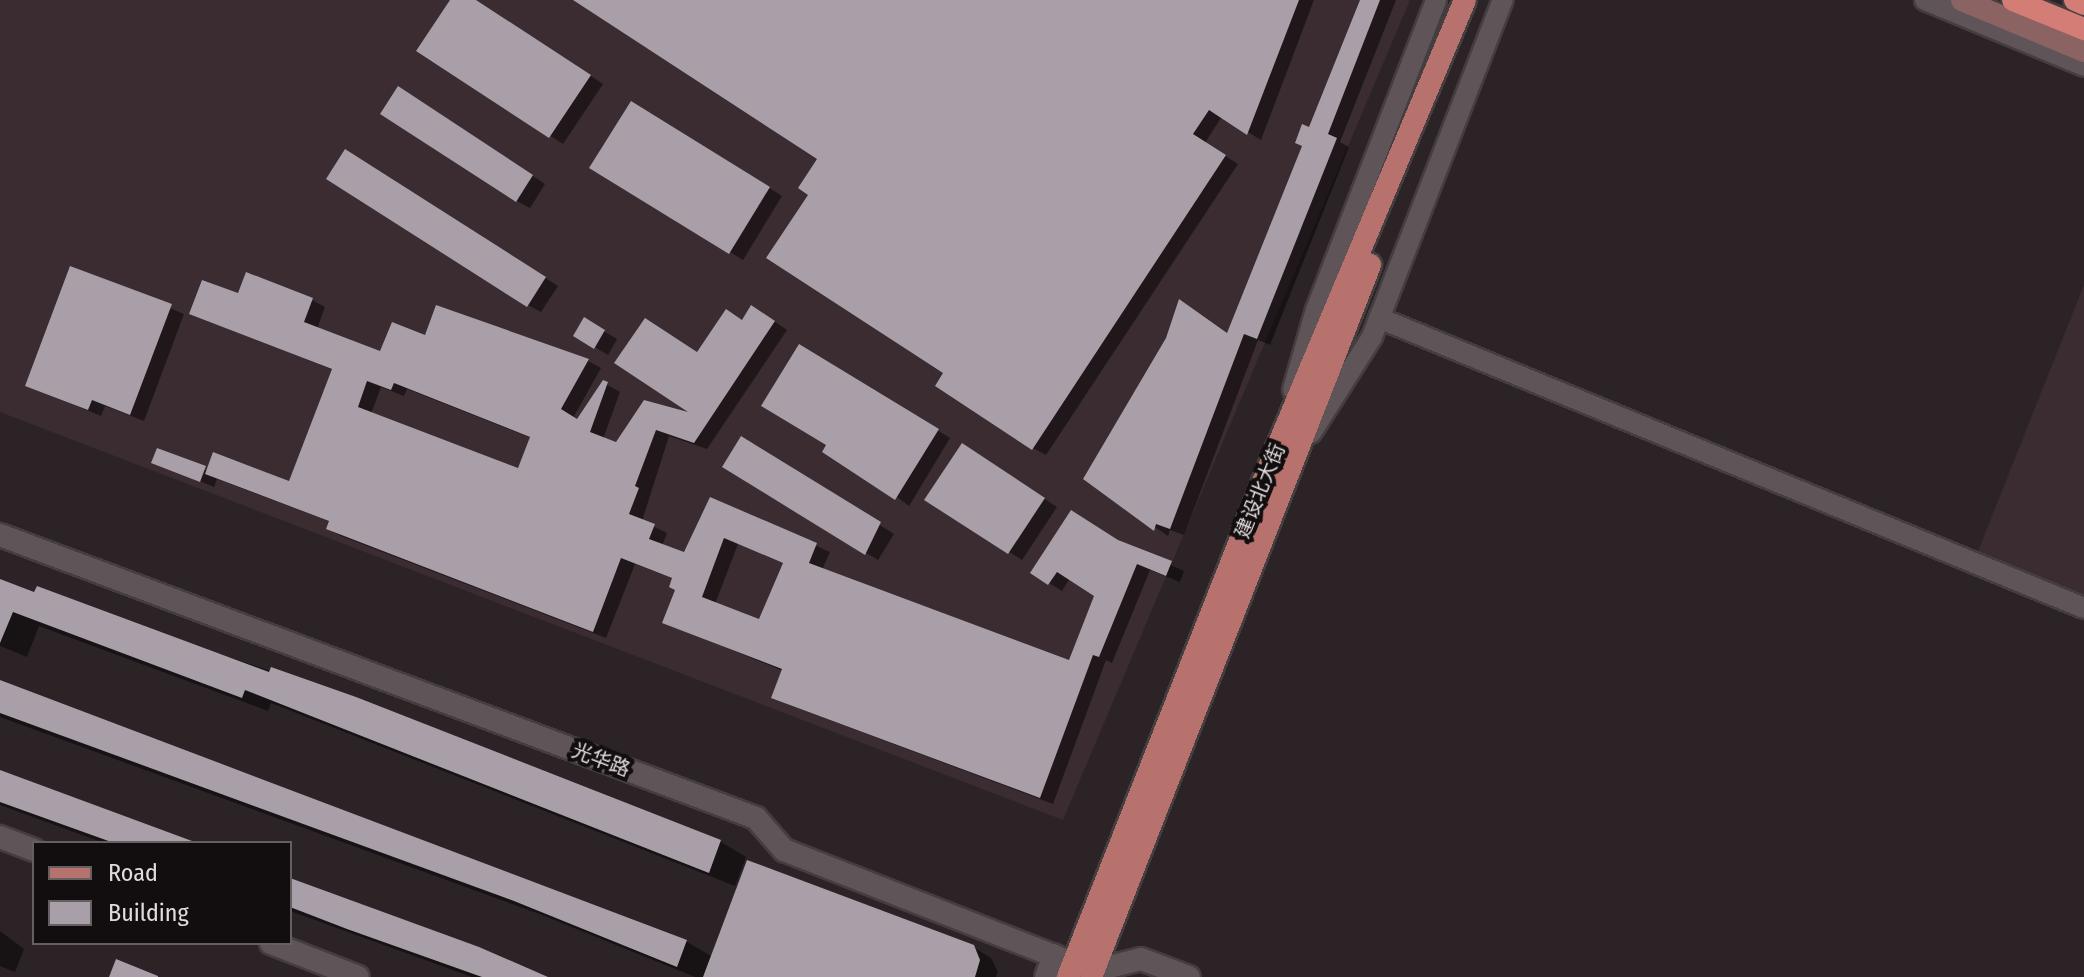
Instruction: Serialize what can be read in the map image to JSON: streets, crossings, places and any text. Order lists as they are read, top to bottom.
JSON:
{
  "streets": {
    "main road": ["建设北大街"],
    "street": ["光华路"]
  },
  "crossings": [
    ["建设北大街", "光华路"]
  ],
  "legend": ["Road", "Building"]
}
